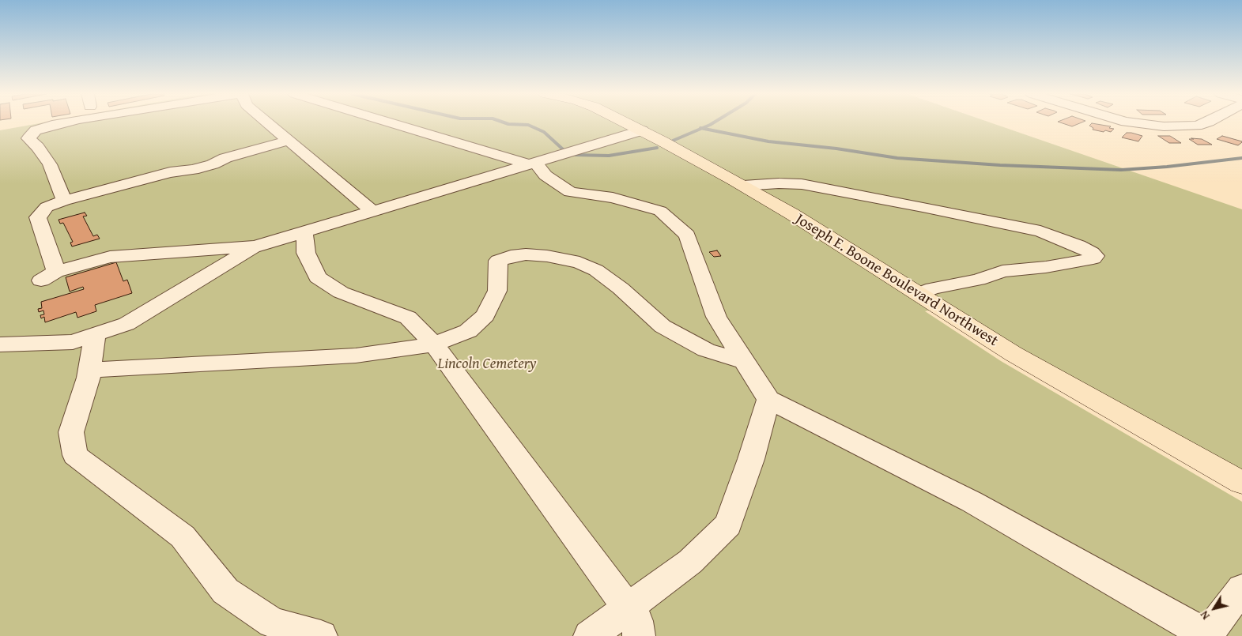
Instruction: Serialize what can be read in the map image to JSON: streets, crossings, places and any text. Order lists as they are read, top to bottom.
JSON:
{
  "streets": {
    "main road": ["Joseph E. Boone Boulevard Northwest"]
  },
  "parks": ["Lincoln Cemetery"],
  "north": "bottom left"
}
